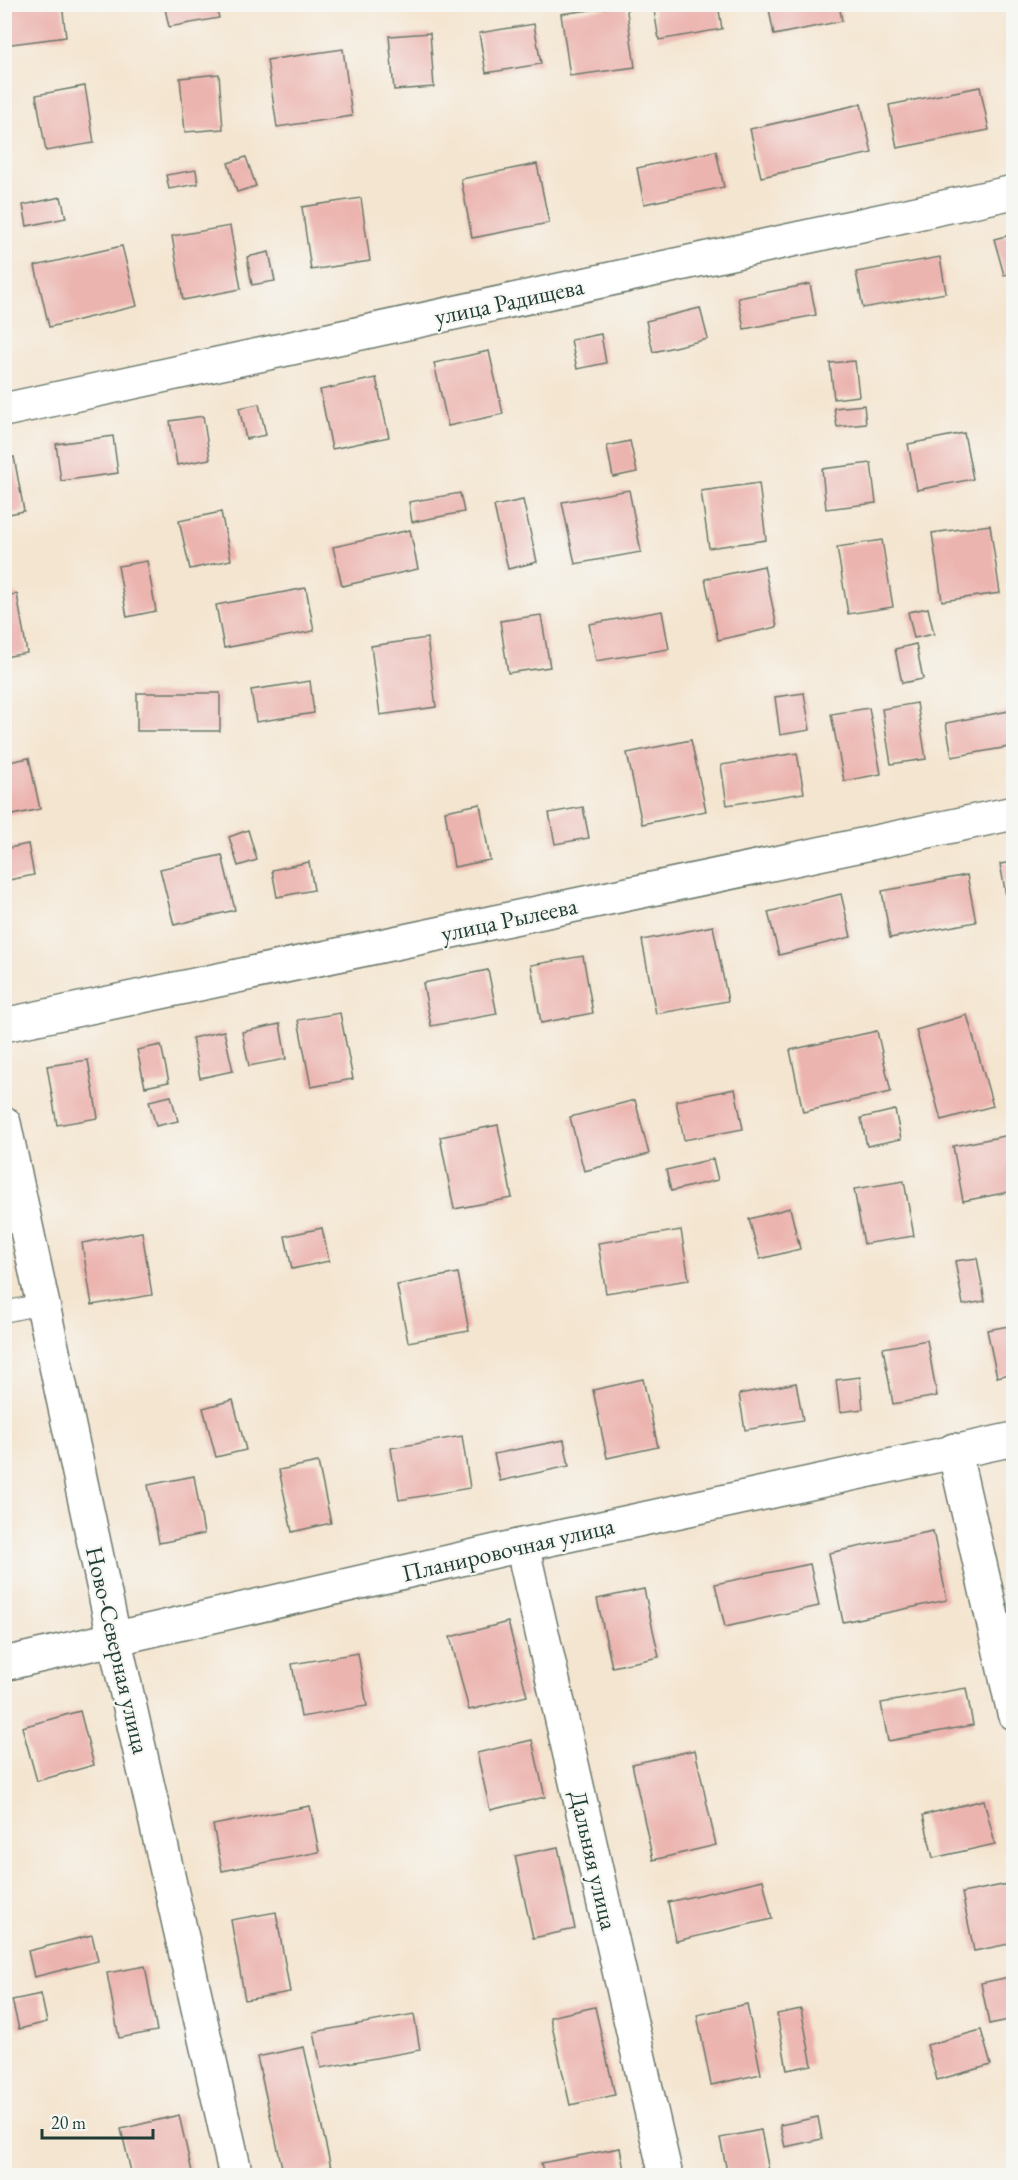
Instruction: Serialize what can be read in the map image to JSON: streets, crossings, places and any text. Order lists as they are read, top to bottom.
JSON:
{
  "streets": {
    "street": [
      "улица Радищева",
      "улица Рылеева",
      "Планировочная улица",
      "Ново-Северная улица",
      "Дальняя улица"
    ]
  },
  "crossings": [
    ["Планировочная улица", "Ново-Северная улица"],
    ["Планировочная улица", "Дальняя улица"]
  ],
  "scale_bar": "20 m"
}
